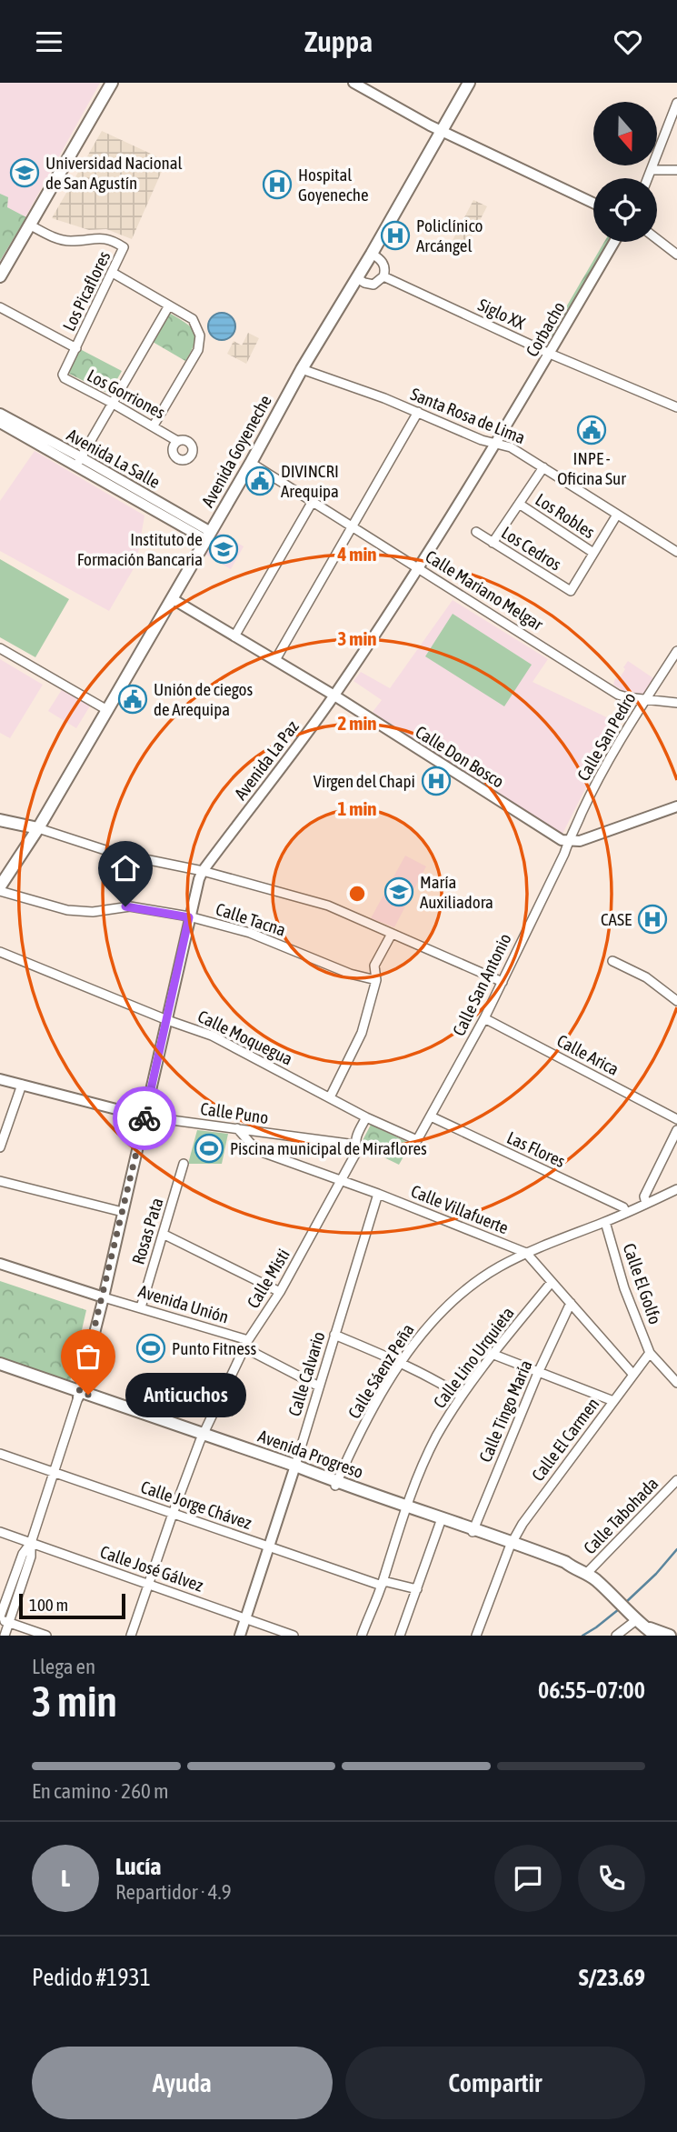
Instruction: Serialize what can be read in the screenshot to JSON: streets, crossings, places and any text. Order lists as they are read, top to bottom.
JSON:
{
  "streets": {
    "main road": ["Avenida Goyeneche", "Avenida Progreso"],
    "street": [
      "Los Picaflores",
      "Siglo XX",
      "Corbacho",
      "Los Gorriones",
      "Santa Rosa de Lima",
      "Avenida La Salle",
      "Los Robles",
      "Los Cedros",
      "Calle Mariano Melgar",
      "Calle San Pedro",
      "Calle Don Bosco",
      "Avenida La Paz",
      "Calle Tacna",
      "Calle San Antonio",
      "Calle Moquegua",
      "Calle Arica",
      "Calle Puno",
      "Las Flores",
      "Calle Villafuerte",
      "Rosas Pata",
      "Calle Misti",
      "Calle El Golfo",
      "Avenida Unión",
      "Calle Lino Urquieta",
      "Calle Sáenz Peña",
      "Calle Calvario",
      "Calle Tingo María",
      "Calle El Carmen",
      "Calle Jorge Chávez",
      "Calle Tabohada",
      "Calle José Gálvez"
    ]
  },
  "crossings": [
    ["Los Picaflores", "Los Gorriones"],
    ["Siglo XX", "Corbacho"],
    ["Siglo XX", "Avenida Goyeneche"],
    ["Corbacho", "Santa Rosa de Lima"],
    ["Corbacho", "Avenida La Paz"],
    ["Santa Rosa de Lima", "Avenida Goyeneche"],
    ["Santa Rosa de Lima", "Avenida La Paz"],
    ["Avenida Goyeneche", "Avenida La Salle"],
    ["Avenida Goyeneche", "Calle Mariano Melgar"],
    ["Avenida Goyeneche", "Calle Don Bosco"],
    ["Avenida Goyeneche", "Calle Tacna"],
    ["Los Robles", "Los Cedros"],
    ["Calle Mariano Melgar", "Calle San Pedro"],
    ["Calle Mariano Melgar", "Avenida La Paz"],
    ["Calle San Pedro", "Calle Don Bosco"],
    ["Calle San Pedro", "Calle San Antonio"],
    ["Calle Don Bosco", "Avenida La Paz"],
    ["Calle Don Bosco", "Calle San Antonio"],
    ["Calle San Antonio", "Calle Moquegua"],
    ["Calle San Antonio", "Calle Arica"],
    ["Calle San Antonio", "Las Flores"],
    ["Calle Moquegua", "Calle Misti"],
    ["Calle Puno", "Calle Villafuerte"],
    ["Calle Puno", "Calle Misti"],
    ["Las Flores", "Calle Sáenz Peña"],
    ["Calle Villafuerte", "Calle Misti"],
    ["Calle Villafuerte", "Calle Lino Urquieta"],
    ["Calle Villafuerte", "Calle Sáenz Peña"],
    ["Calle Villafuerte", "Calle Calvario"],
    ["Calle Villafuerte", "Calle Tingo María"],
    ["Calle Villafuerte", "Calle El Carmen"],
    ["Rosas Pata", "Avenida Unión"],
    ["Calle Misti", "Avenida Unión"],
    ["Calle Misti", "Avenida Progreso"],
    ["Calle Misti", "Calle Jorge Chávez"],
    ["Calle Misti", "Calle José Gálvez"],
    ["Calle El Golfo", "Calle Sáenz Peña"],
    ["Calle El Golfo", "Calle El Carmen"],
    ["Avenida Unión", "Calle Calvario"],
    ["Calle Lino Urquieta", "Avenida Progreso"],
    ["Calle Lino Urquieta", "Calle Jorge Chávez"],
    ["Calle Sáenz Peña", "Avenida Progreso"],
    ["Calle Calvario", "Avenida Progreso"],
    ["Calle Calvario", "Calle Jorge Chávez"],
    ["Calle Calvario", "Calle José Gálvez"],
    ["Calle Tingo María", "Avenida Progreso"],
    ["Calle El Carmen", "Avenida Progreso"],
    ["Avenida Progreso", "Calle Tabohada"]
  ],
  "places": {
    "school or university": ["Universidad Nacional de San Agustín", "Instituto de Formación Bancaria", "María Auxiliadora"],
    "hospital": [
      "Hospital Goyeneche",
      "Policlínico Arcángel",
      "Virgen del Chapi",
      "CASE"
    ],
    "public building": ["INPE - Oficina Sur", "DIVINCRI Arequipa", "Unión de ciegos de Arequipa"],
    "sports": ["Piscina municipal de Miraflores", "Punto Fitness"],
    "other": ["Anticuchos"]
  },
  "scale_bar": "100 m",
  "north": "bottom",
  "page": {
    "header": "Zuppa",
    "bubble": "Anticuchos",
    "scale": "100 m",
    "heading": ["3 min", "Llega en", "06:55–07:00"],
    "panel": [
      "Lucía",
      "Repartidor · 4.9",
      "Pedido #1931",
      "S/23.69"
    ],
    "bar": "En camino · 260 m",
    "round": "L",
    "buttons": ["Ayuda", "Compartir"]
  },
  "rings": [
    "4 min",
    "3 min",
    "2 min",
    "1 min"
  ]
}
